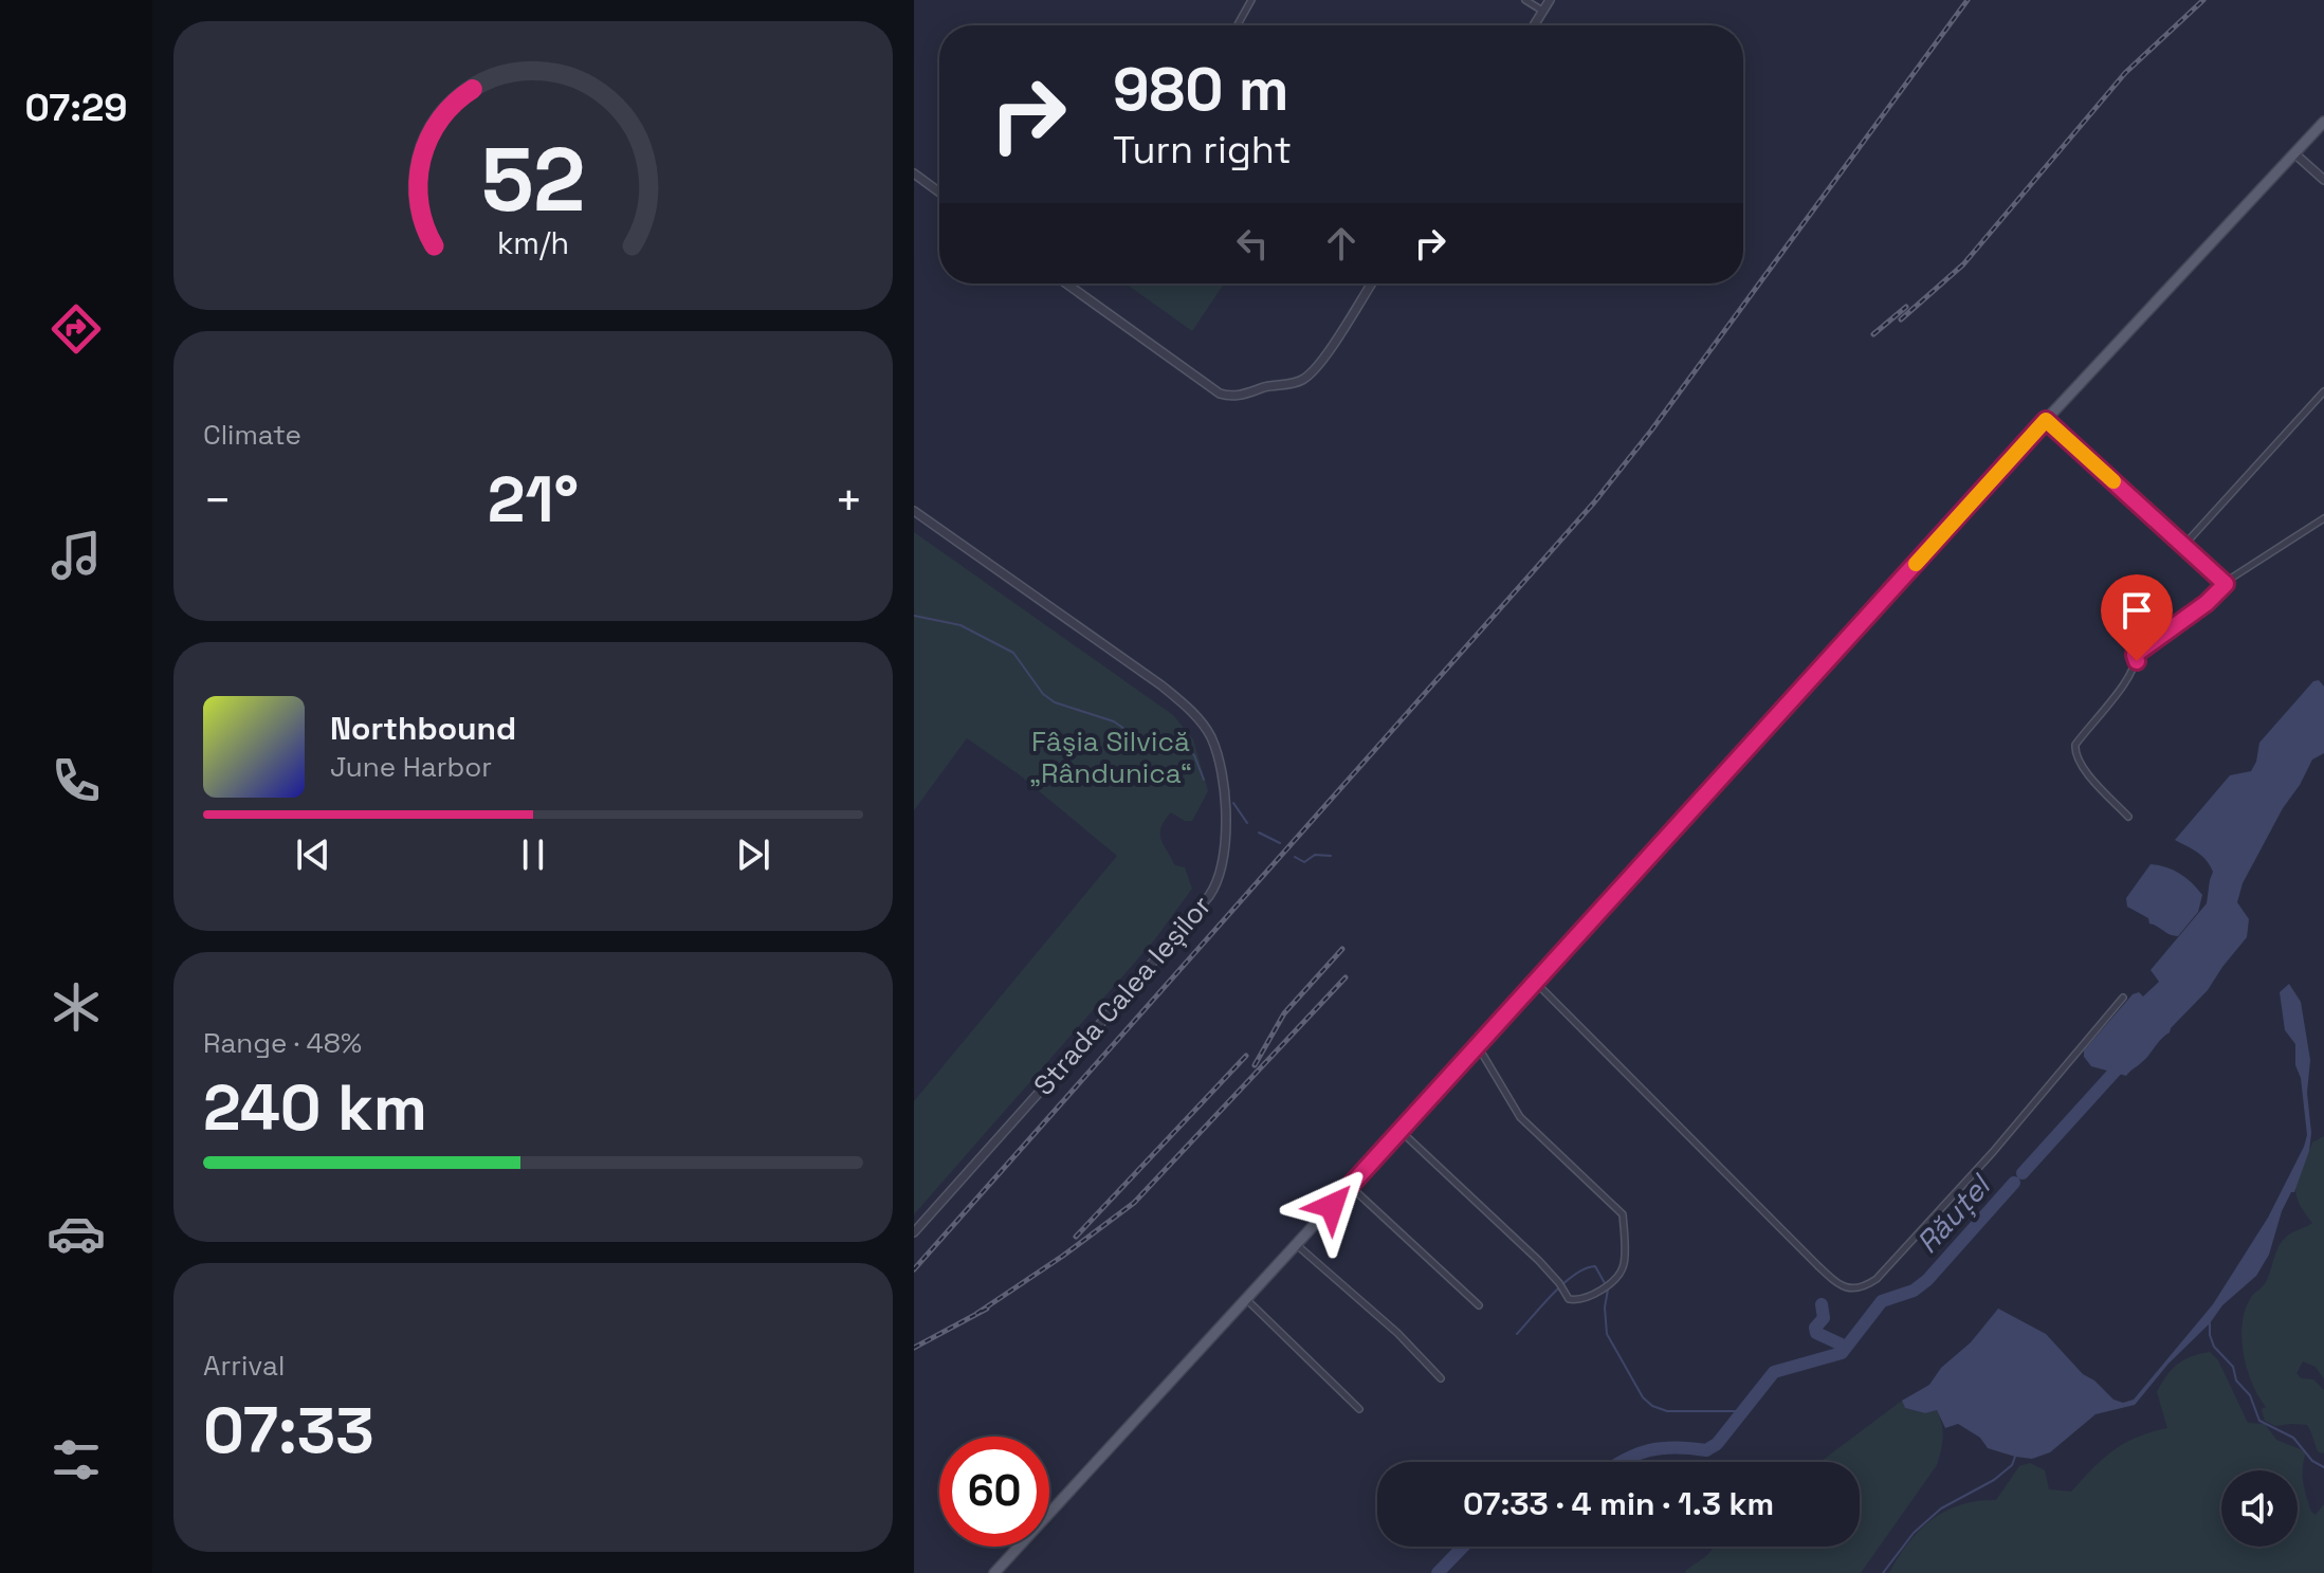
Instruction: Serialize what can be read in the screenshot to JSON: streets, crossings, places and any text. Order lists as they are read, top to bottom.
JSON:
{
  "streets": {
    "street": ["Strada Calea Ieșilor"]
  },
  "water": ["Răuțel"],
  "parks": ["Fâşia Silvică „Rândunica“"],
  "page": {
    "tabs": "07:29",
    "turn": ["980 m", "Turn right"],
    "tile": [
      "Climate",
      ["Range · 48%", "240 km"],
      ["Arrival", "07:33"]
    ],
    "heat": ["−", "21°", "+"],
    "song": ["Northbound", "June Harbor"],
    "limit": "60",
    "trip": "07:33 · 4 min · 1.3 km",
    "gauge": ["52", "km/h"]
  }
}
